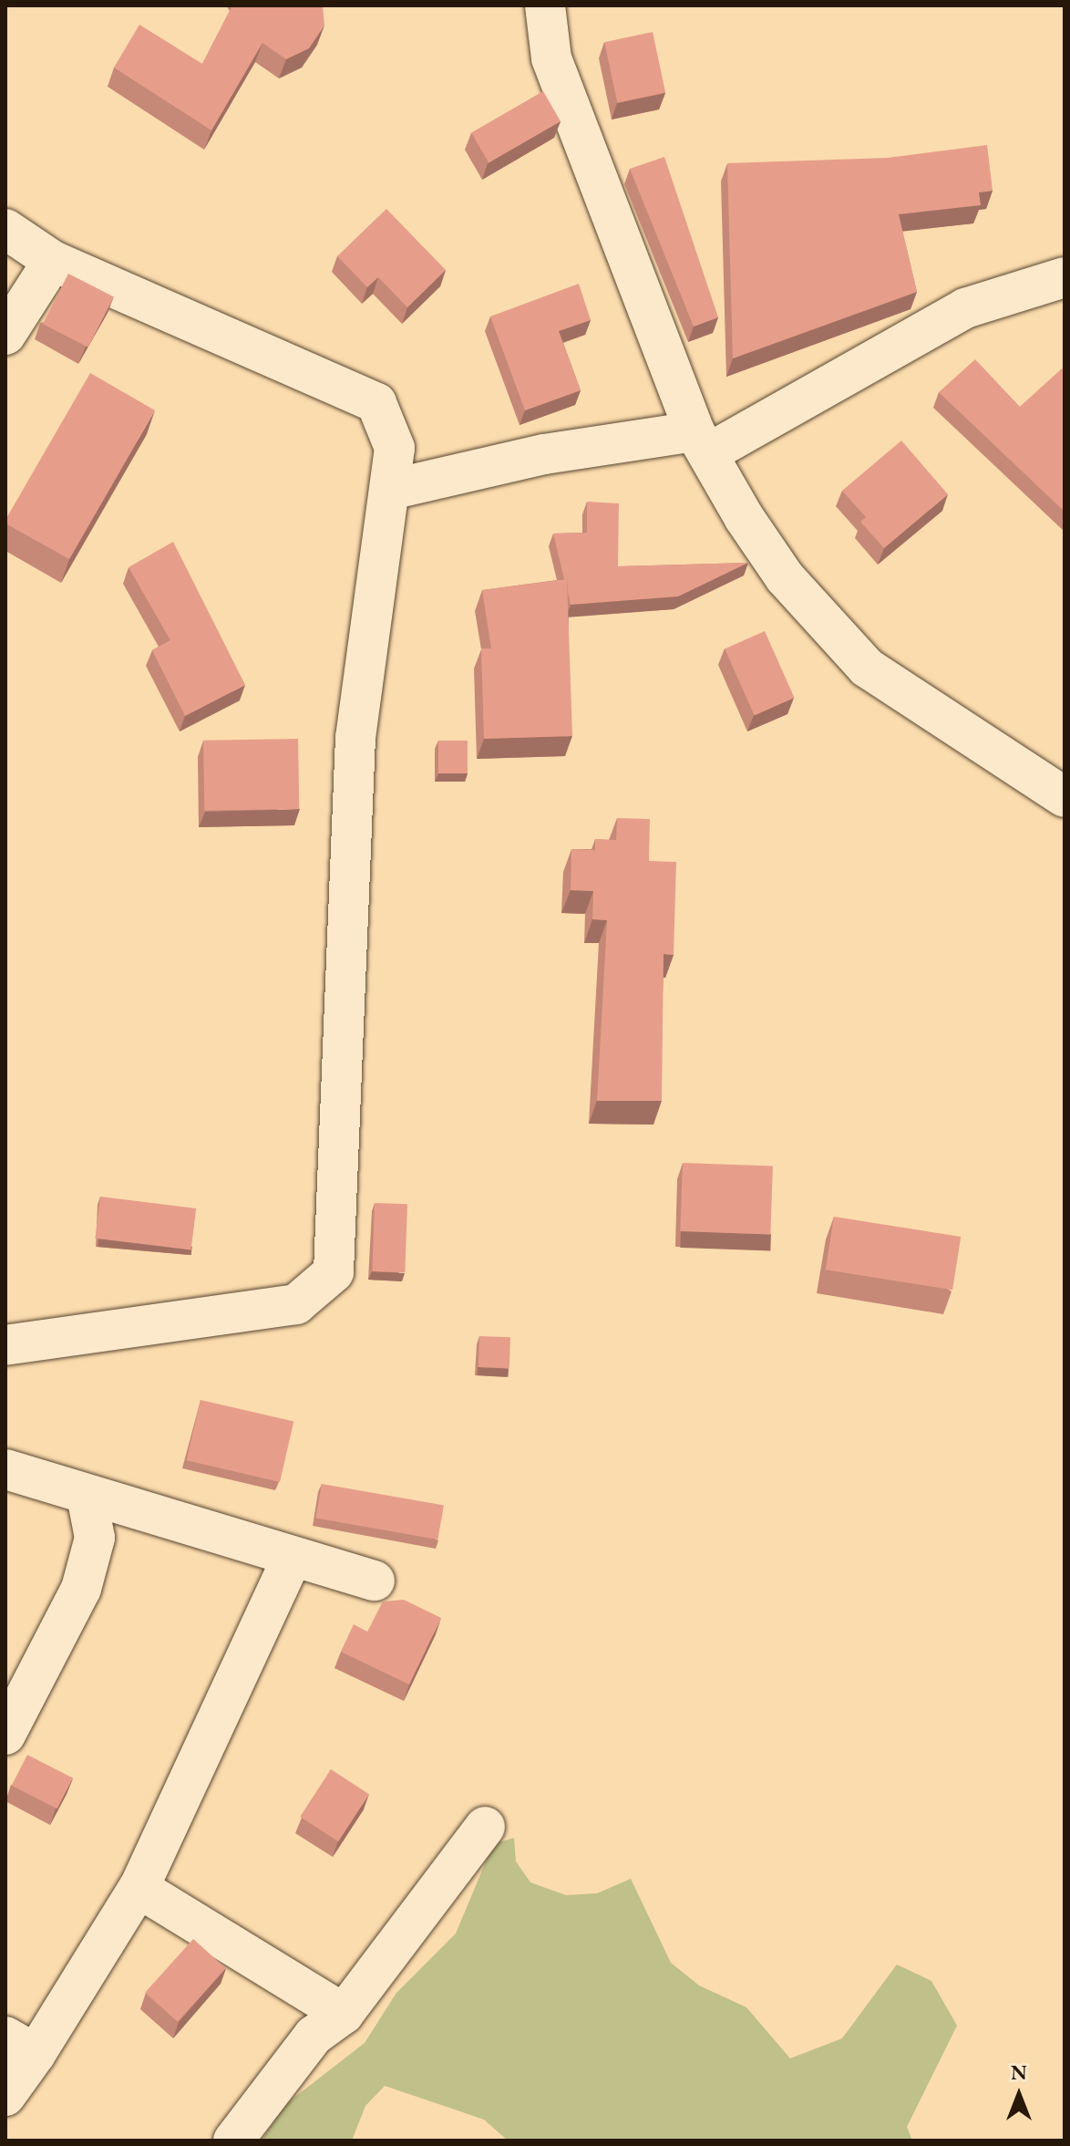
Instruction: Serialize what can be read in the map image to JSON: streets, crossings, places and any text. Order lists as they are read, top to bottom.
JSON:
{
  "north": "top"
}
